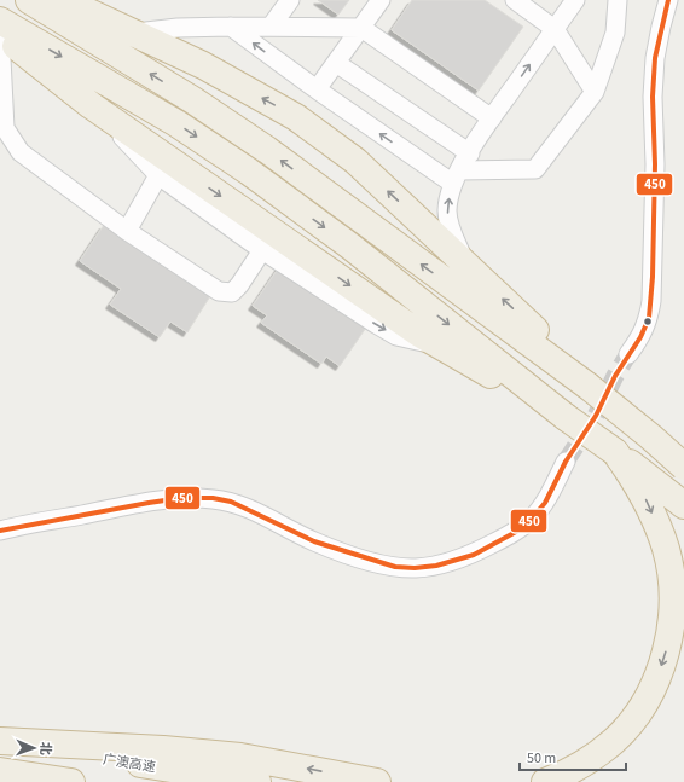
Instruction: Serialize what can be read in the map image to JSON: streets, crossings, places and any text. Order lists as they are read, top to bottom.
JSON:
{
  "streets": {
    "highway": ["广澳高速"]
  },
  "lines": ["transit line 450"],
  "scale_bar": "50 m",
  "north": "right"
}
